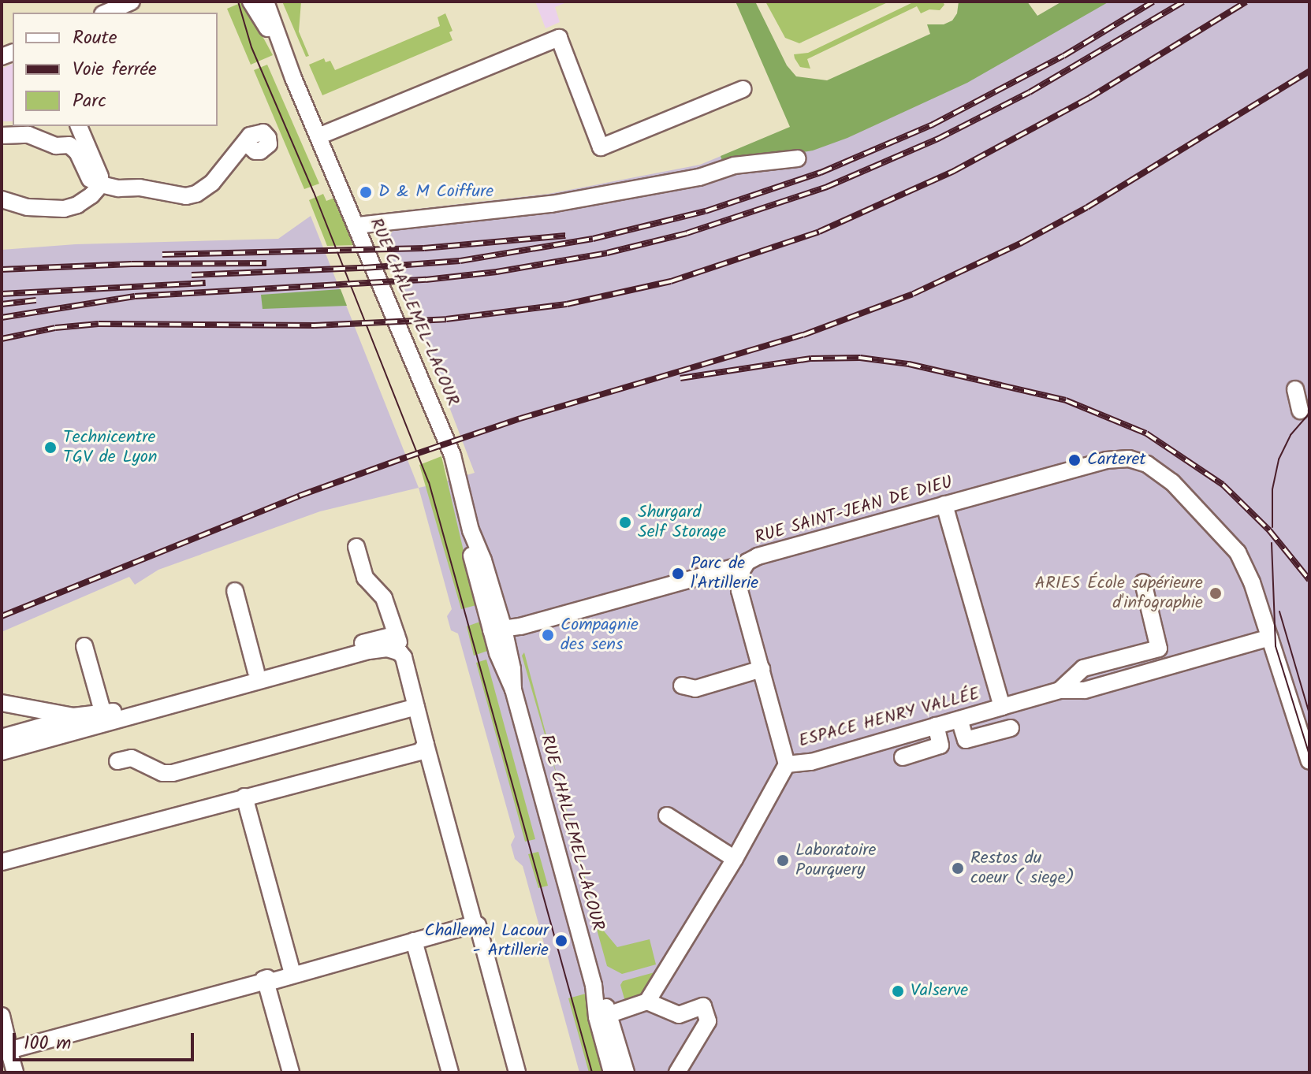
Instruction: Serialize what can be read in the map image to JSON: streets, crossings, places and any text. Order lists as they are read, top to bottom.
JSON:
{
  "streets": {
    "street": ["RUE CHALLEMEL-LACOUR", "RUE SAINT-JEAN DE DIEU", "ESPACE HENRY VALLÉE"]
  },
  "crossings": [
    ["RUE CHALLEMEL-LACOUR", "RUE SAINT-JEAN DE DIEU"],
    ["RUE SAINT-JEAN DE DIEU", "ESPACE HENRY VALLÉE"]
  ],
  "places": [
    "D & M Coiffure",
    "Technicentre TGV de Lyon",
    "Carteret",
    "Shurgard Self Storage",
    "Parc de l'Artillerie",
    "ARIES École supérieure d'infographie",
    "Compagnie des sens",
    "Laboratoire Pourquery",
    "Restos du coeur ( siege)",
    "Challemel Lacour - Artillerie",
    "Valserve"
  ],
  "legend": ["Route", "Voie ferrée", "Parc"],
  "scale_bar": "100 m"
}
